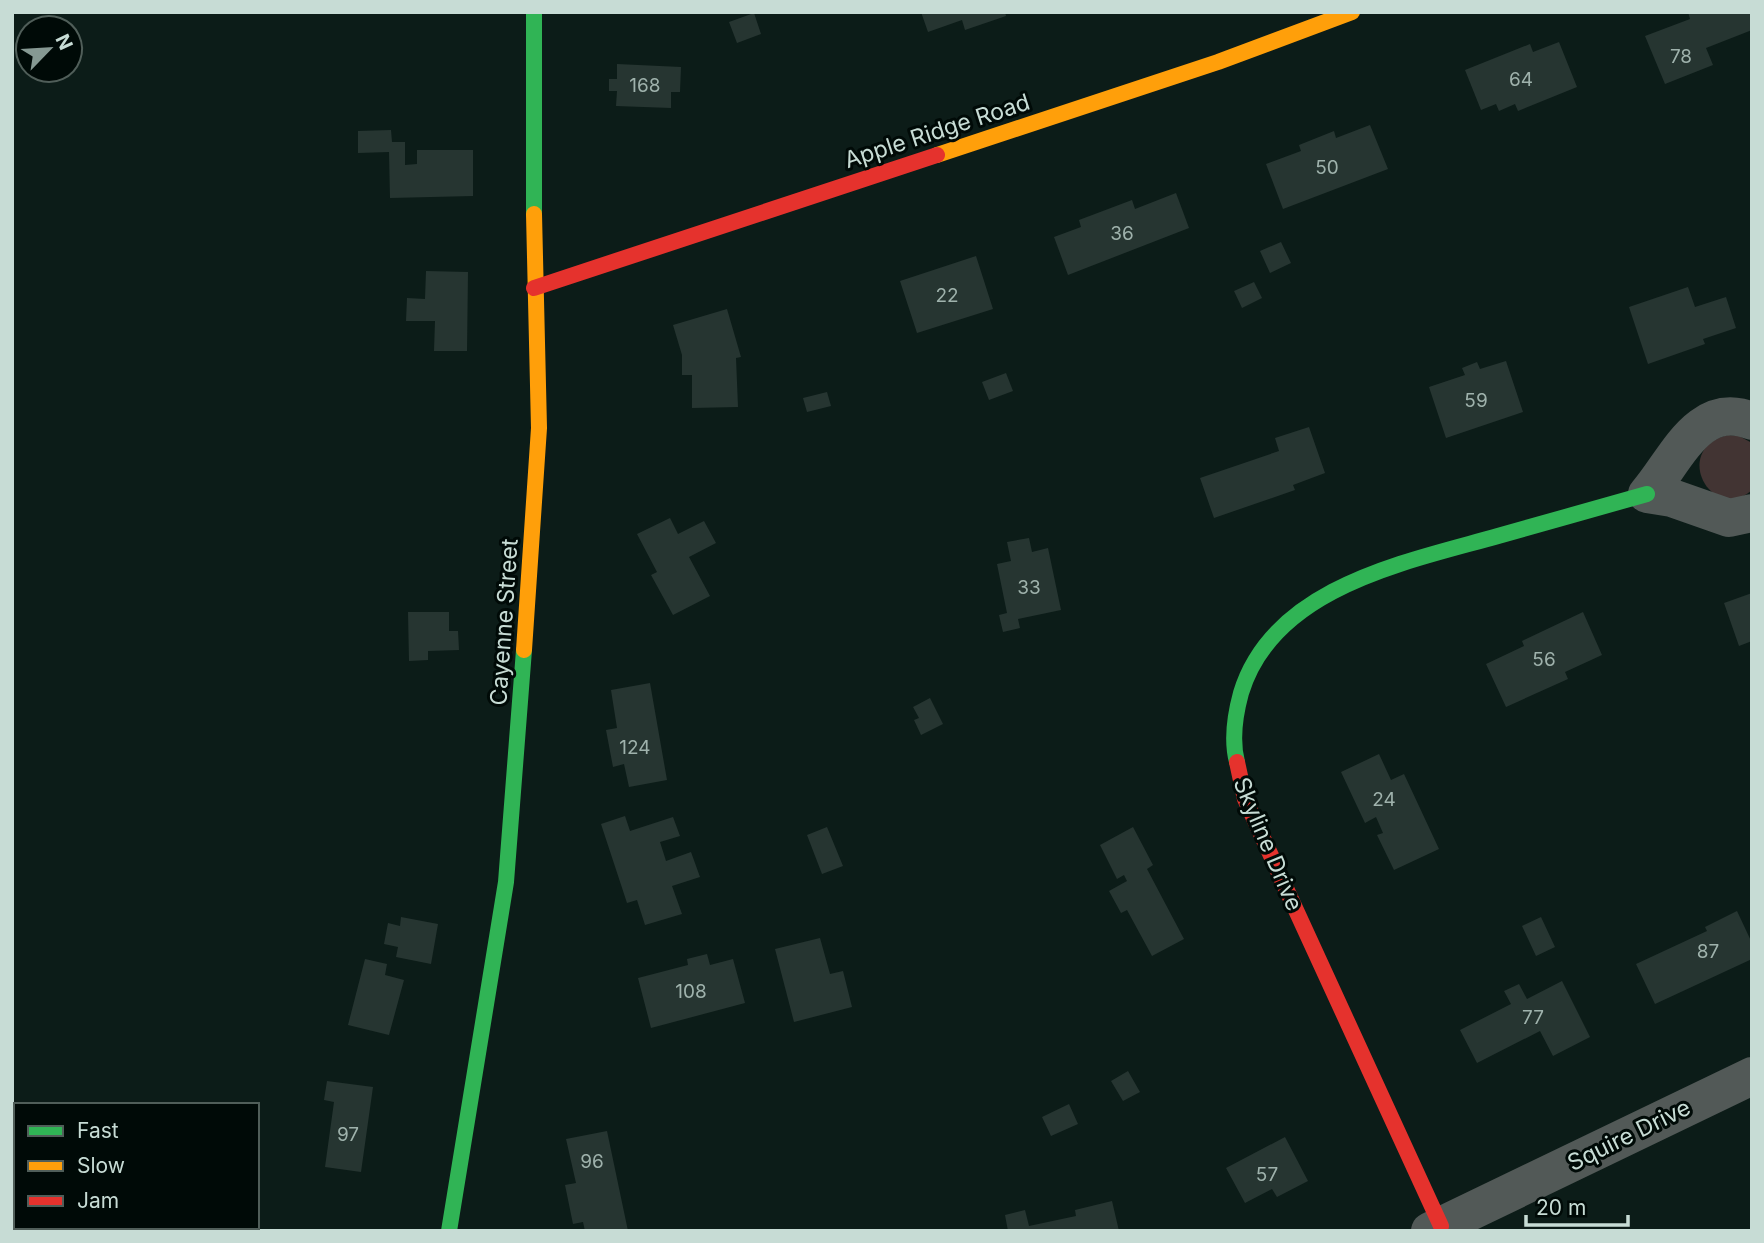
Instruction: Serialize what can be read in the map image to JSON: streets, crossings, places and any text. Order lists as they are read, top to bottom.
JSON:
{
  "streets": {
    "street": [
      "Apple Ridge Road",
      "Cayenne Street",
      "Skyline Drive",
      "Squire Drive"
    ]
  },
  "crossings": [
    ["Apple Ridge Road", "Cayenne Street"],
    ["Skyline Drive", "Squire Drive"]
  ],
  "house_numbers": [
    "78",
    "64",
    "168",
    "50",
    "36",
    "22",
    "59",
    "33",
    "56",
    "124",
    "24",
    "87",
    "108",
    "77",
    "97",
    "96",
    "57"
  ],
  "legend": ["Fast", "Slow", "Jam"],
  "scale_bar": "20 m",
  "north": "top right"
}
